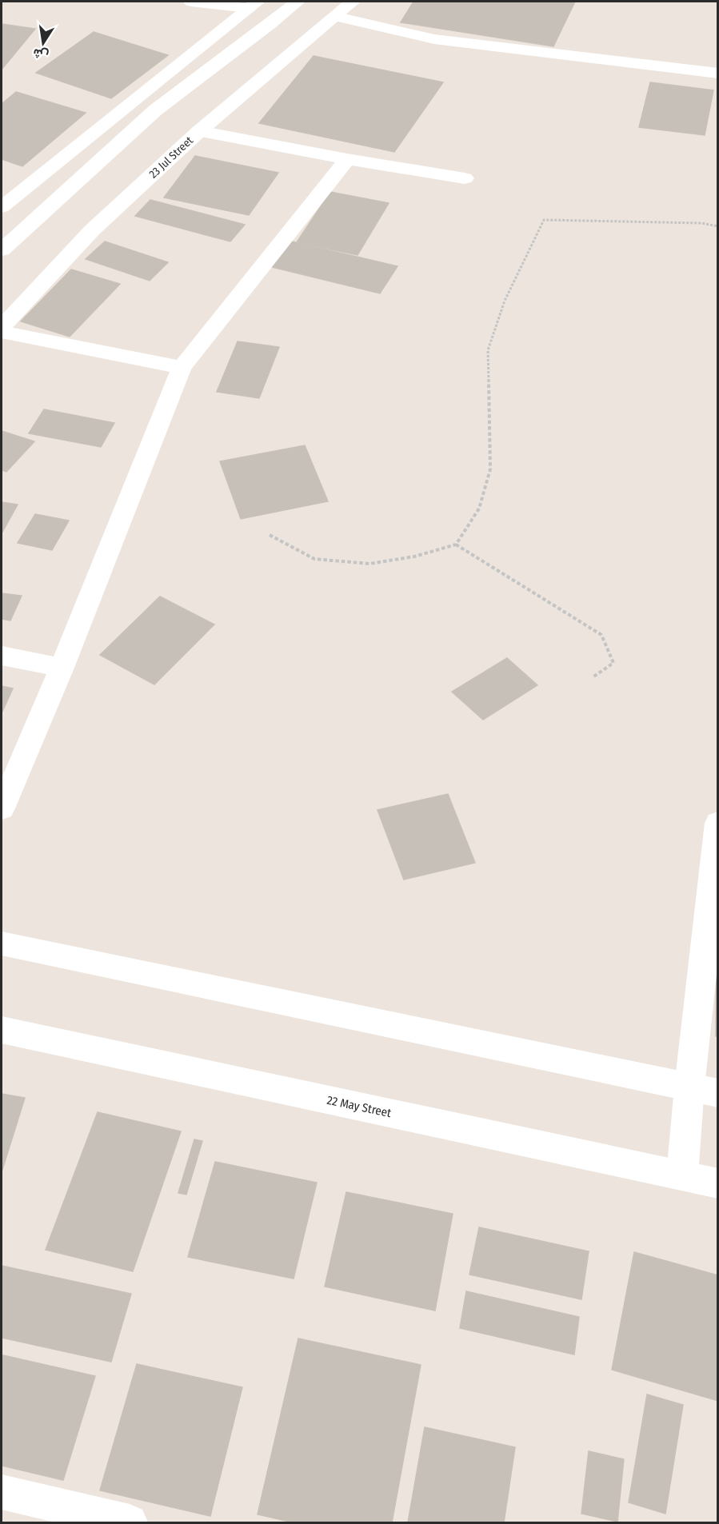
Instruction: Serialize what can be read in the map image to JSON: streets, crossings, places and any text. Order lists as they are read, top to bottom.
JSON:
{
  "streets": {
    "street": ["23 Jul Street", "22 May Street"]
  },
  "north": "bottom"
}
